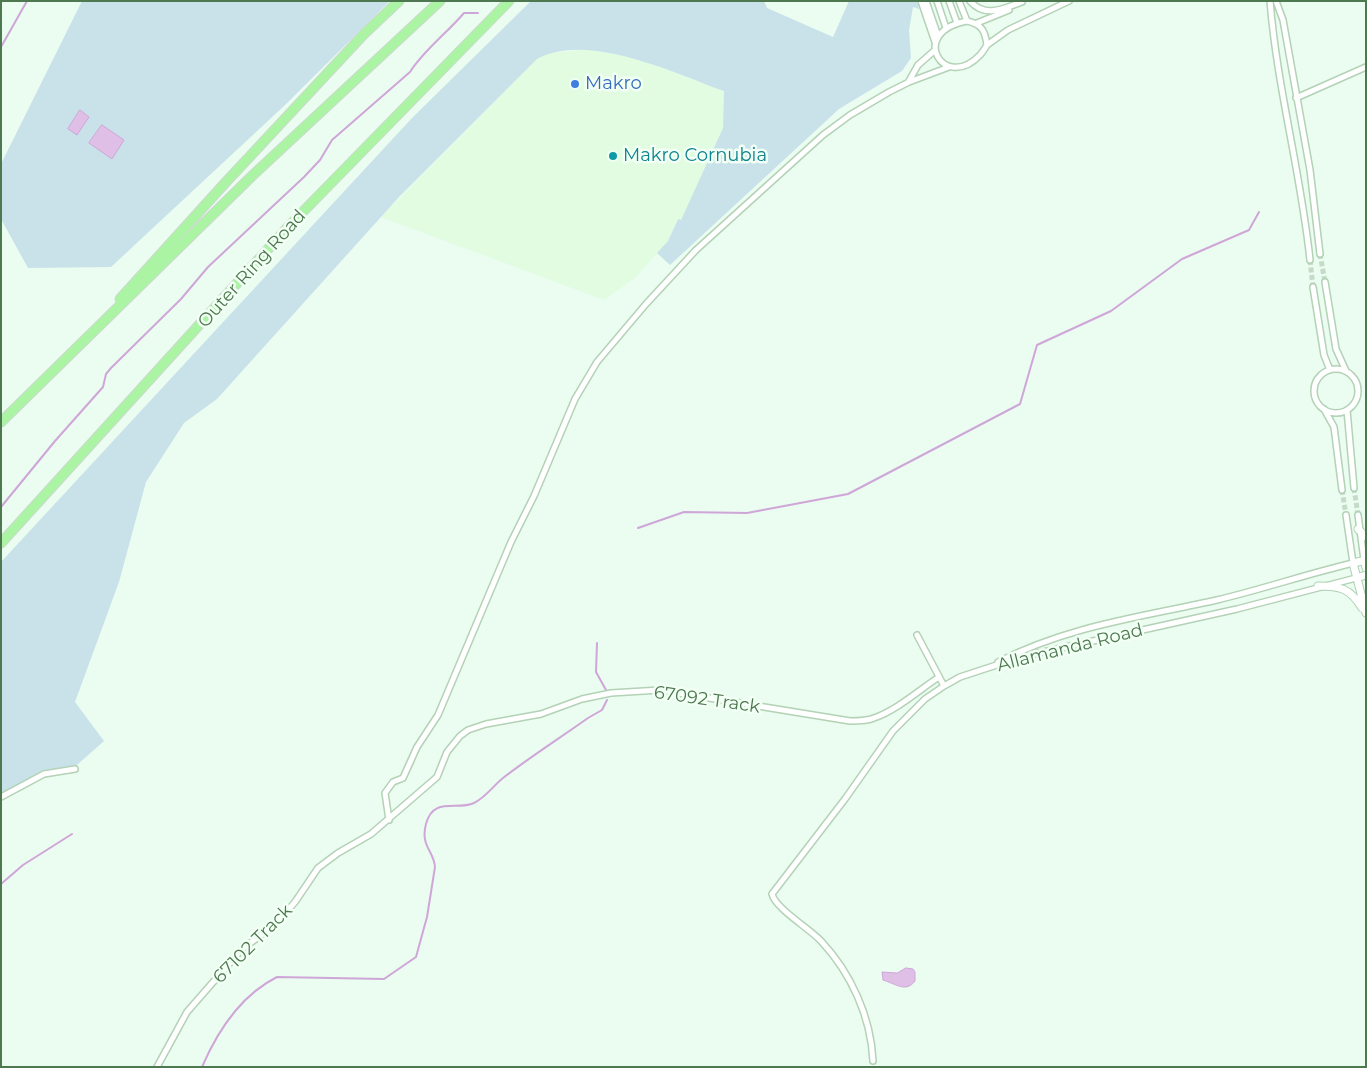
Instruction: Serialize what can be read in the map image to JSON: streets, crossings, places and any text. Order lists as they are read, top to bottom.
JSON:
{
  "streets": {
    "highway": ["Outer Ring Road"],
    "street": ["Allamanda Road", "67092 Track", "67102 Track"]
  },
  "crossings": [
    ["67092 Track", "67102 Track"]
  ],
  "places": ["Makro", "Makro Cornubia"]
}
